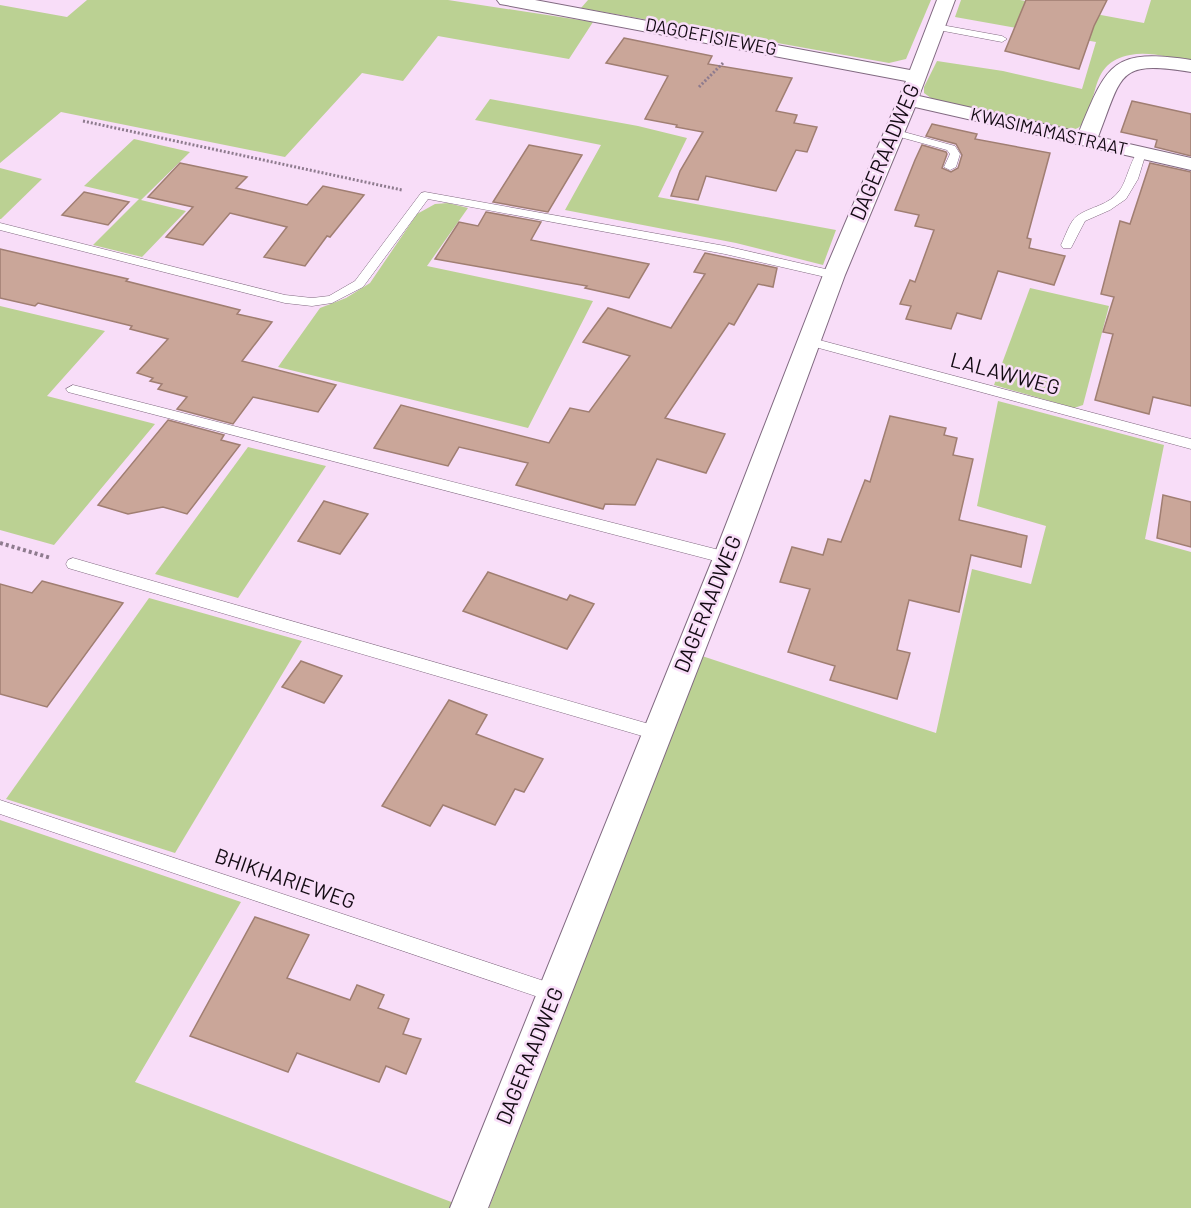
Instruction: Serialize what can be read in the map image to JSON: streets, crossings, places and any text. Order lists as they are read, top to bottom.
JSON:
{
  "streets": {
    "street": ["DAGOEFISIEWEG", "KWASIMAMASTRAAT", "DAGERAADWEG"],
    "lane": ["LALAWWEG", "BHIKHARIEWEG"]
  },
  "crossings": [
    ["DAGOEFISIEWEG", "KWASIMAMASTRAAT"],
    ["DAGOEFISIEWEG", "DAGERAADWEG"],
    ["KWASIMAMASTRAAT", "DAGERAADWEG"],
    ["DAGERAADWEG", "LALAWWEG"],
    ["DAGERAADWEG", "BHIKHARIEWEG"]
  ]
}
